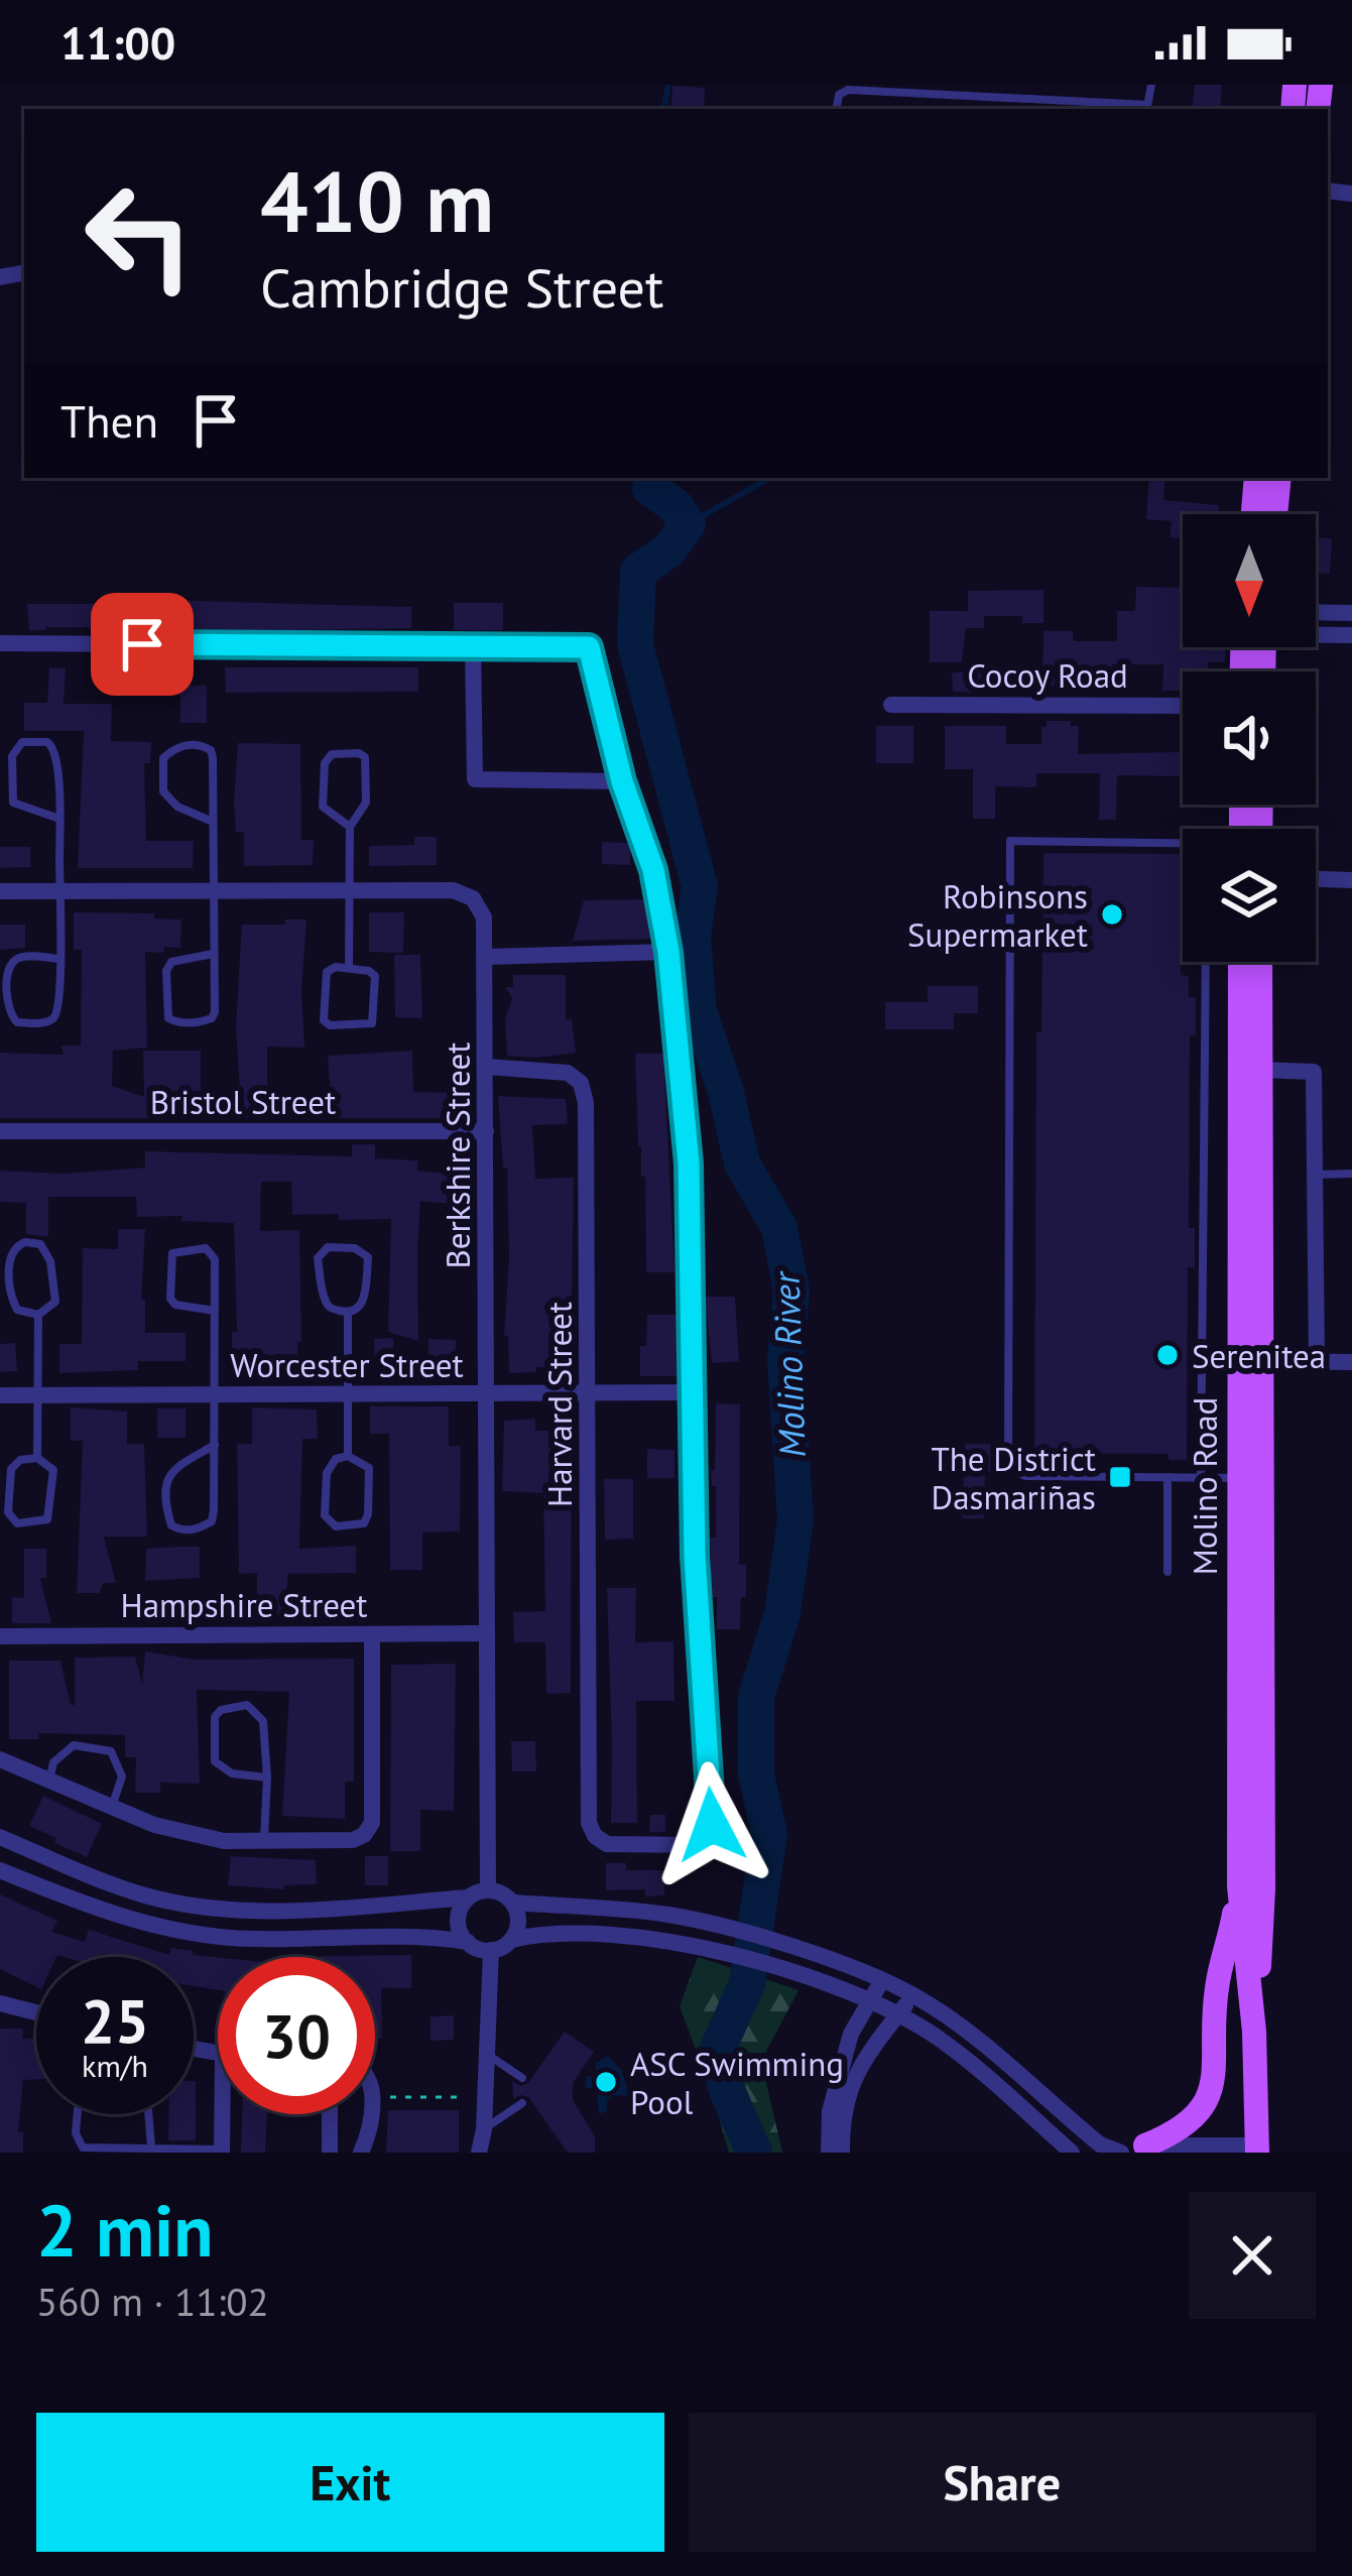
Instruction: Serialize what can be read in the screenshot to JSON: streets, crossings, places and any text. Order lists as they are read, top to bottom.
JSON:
{
  "streets": {
    "main road": ["Molino Road"],
    "street": [
      "Cocoy Road",
      "Bristol Street",
      "Berkshire Street",
      "Worcester Street",
      "Harvard Street",
      "Hampshire Street"
    ]
  },
  "crossings": [
    ["Bristol Street", "Berkshire Street"],
    ["Berkshire Street", "Worcester Street"],
    ["Berkshire Street", "Harvard Street"],
    ["Berkshire Street", "Hampshire Street"],
    ["Worcester Street", "Harvard Street"]
  ],
  "water": ["Molino River"],
  "places": {
    "other": ["Robinsons Supermarket", "Serenitea", "ASC Swimming Pool"],
    "transit": ["The District Dasmariñas"]
  },
  "north": "bottom",
  "page": {
    "status": "11:00",
    "turn": ["410 m", "Cambridge Street"],
    "then": "Then",
    "speed": "25 km/h",
    "limit": "30",
    "heading": ["2 min", "560 m · 11:02"],
    "buttons": ["Exit", "Share"]
  }
}
